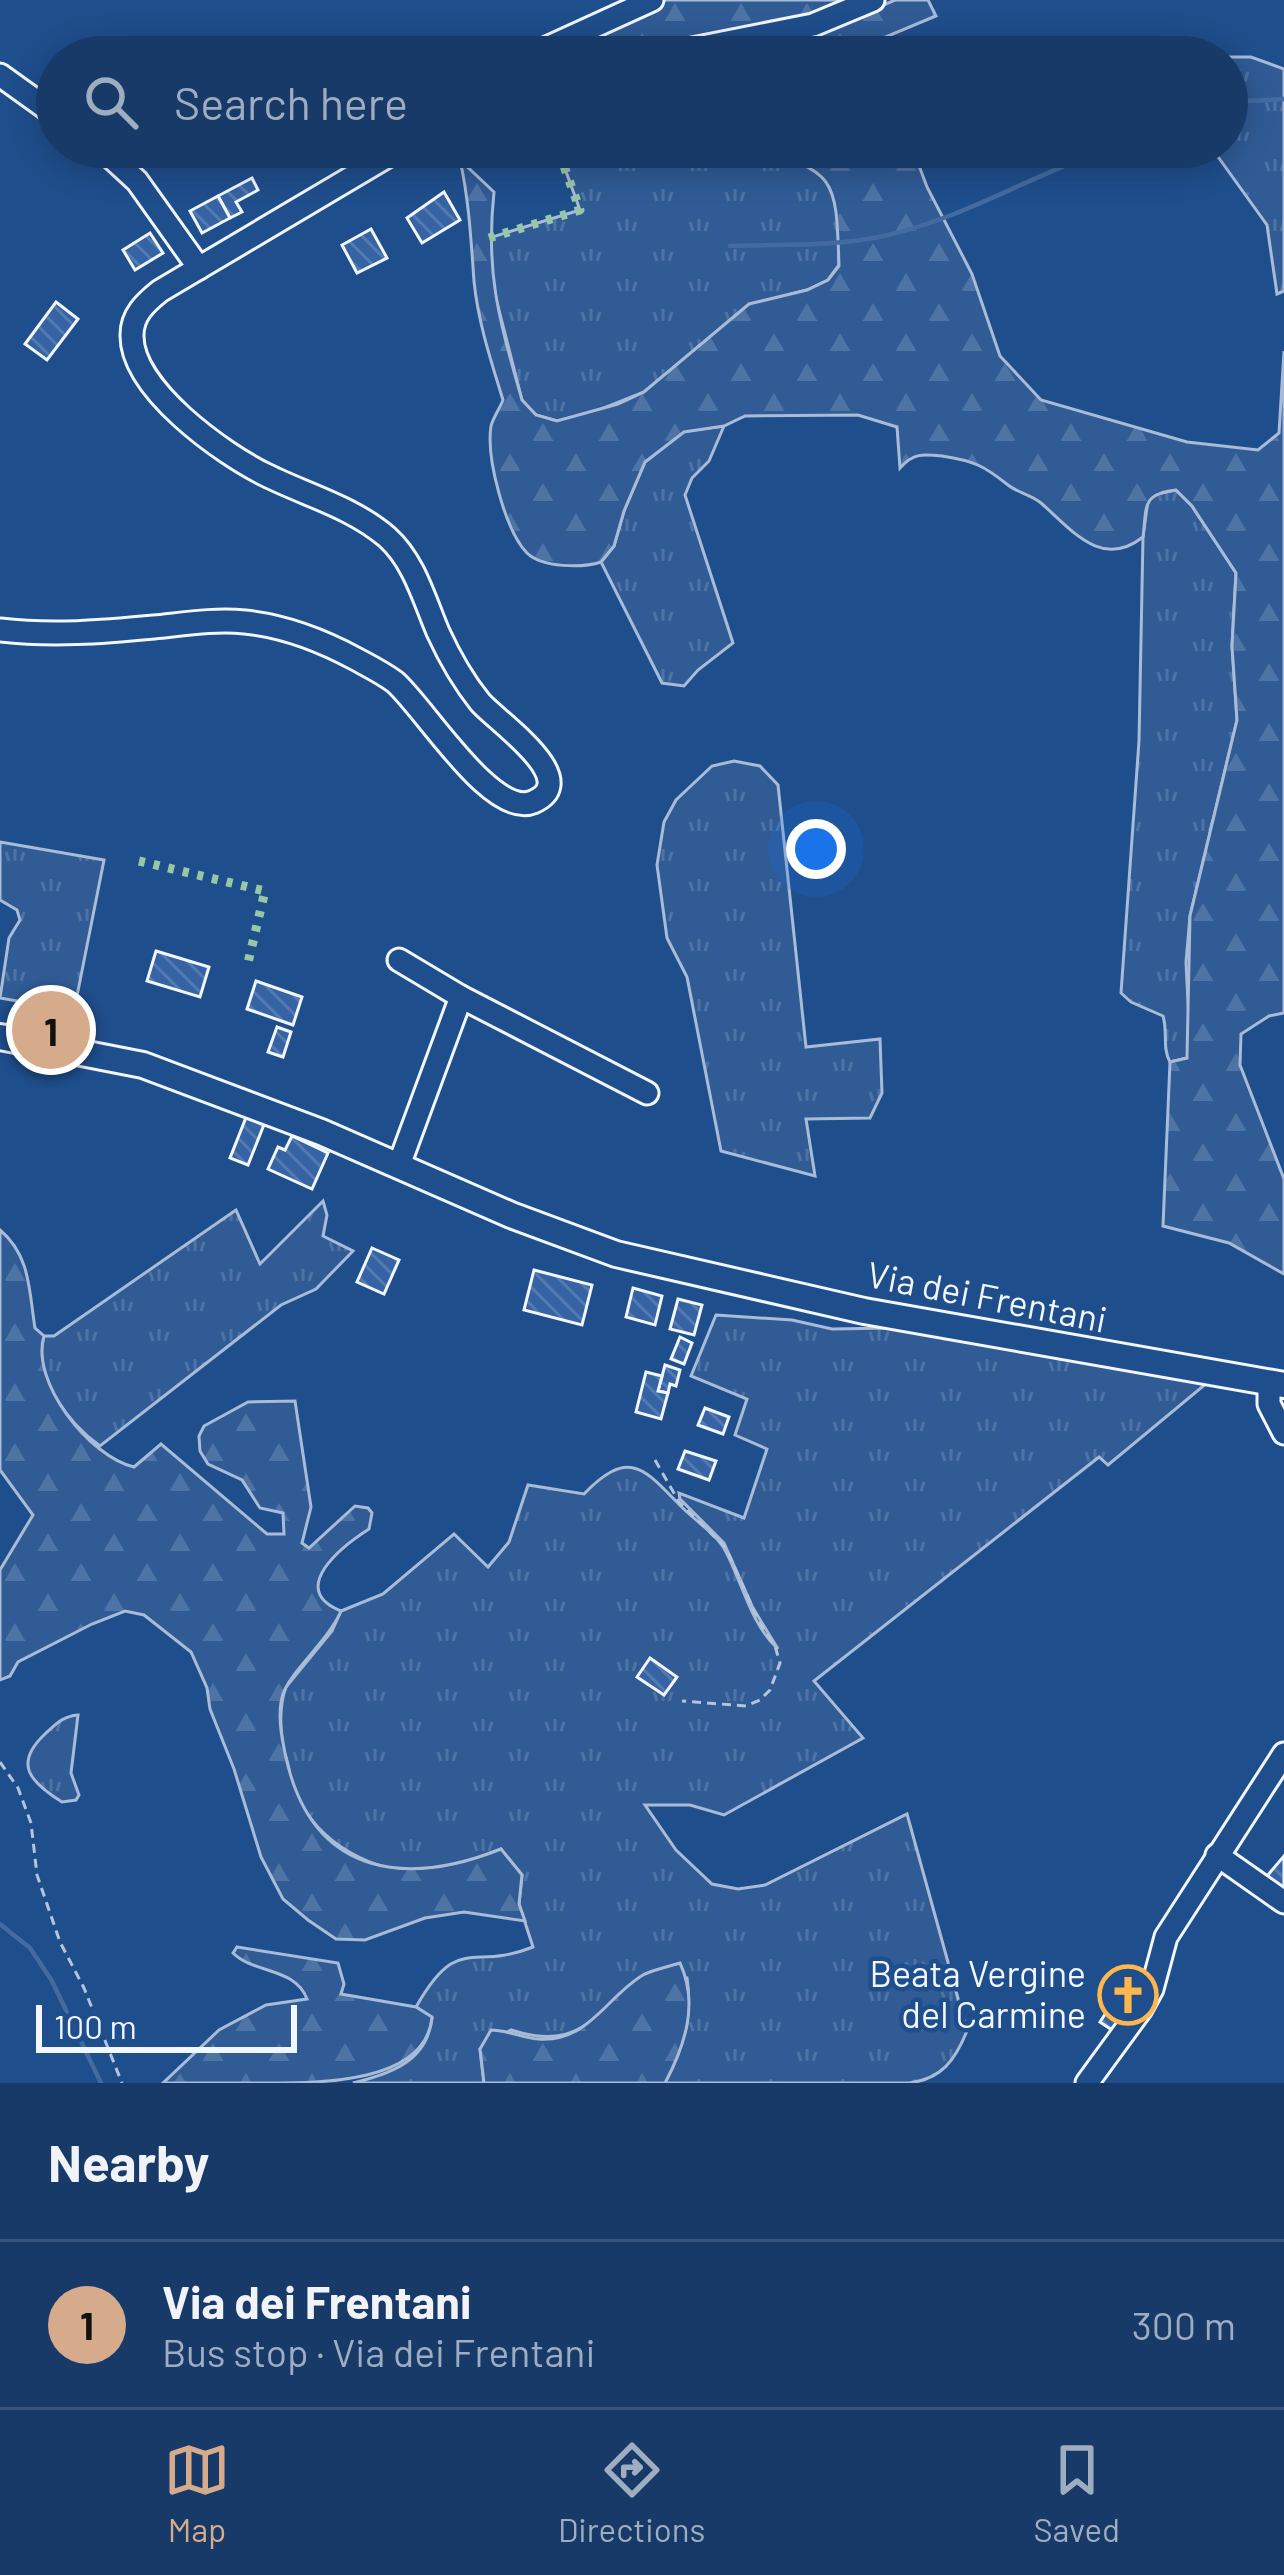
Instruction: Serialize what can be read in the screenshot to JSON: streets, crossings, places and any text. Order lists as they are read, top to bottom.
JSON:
{
  "streets": {
    "main road": ["Via dei Frentani"]
  },
  "places": {
    "church": ["Beata Vergine del Carmine"]
  },
  "scale_bar": "100 m",
  "page": {
    "search": "Search here",
    "pins": "1",
    "scale": "100 m",
    "heading": "Nearby",
    "list": [
      {
        "mark": "1",
        "name": "Via dei Frentani",
        "note": "Bus stop · Via dei Frentani",
        "value": "300 m"
      }
    ],
    "nav": ["Map", "Directions", "Saved"]
  }
}
